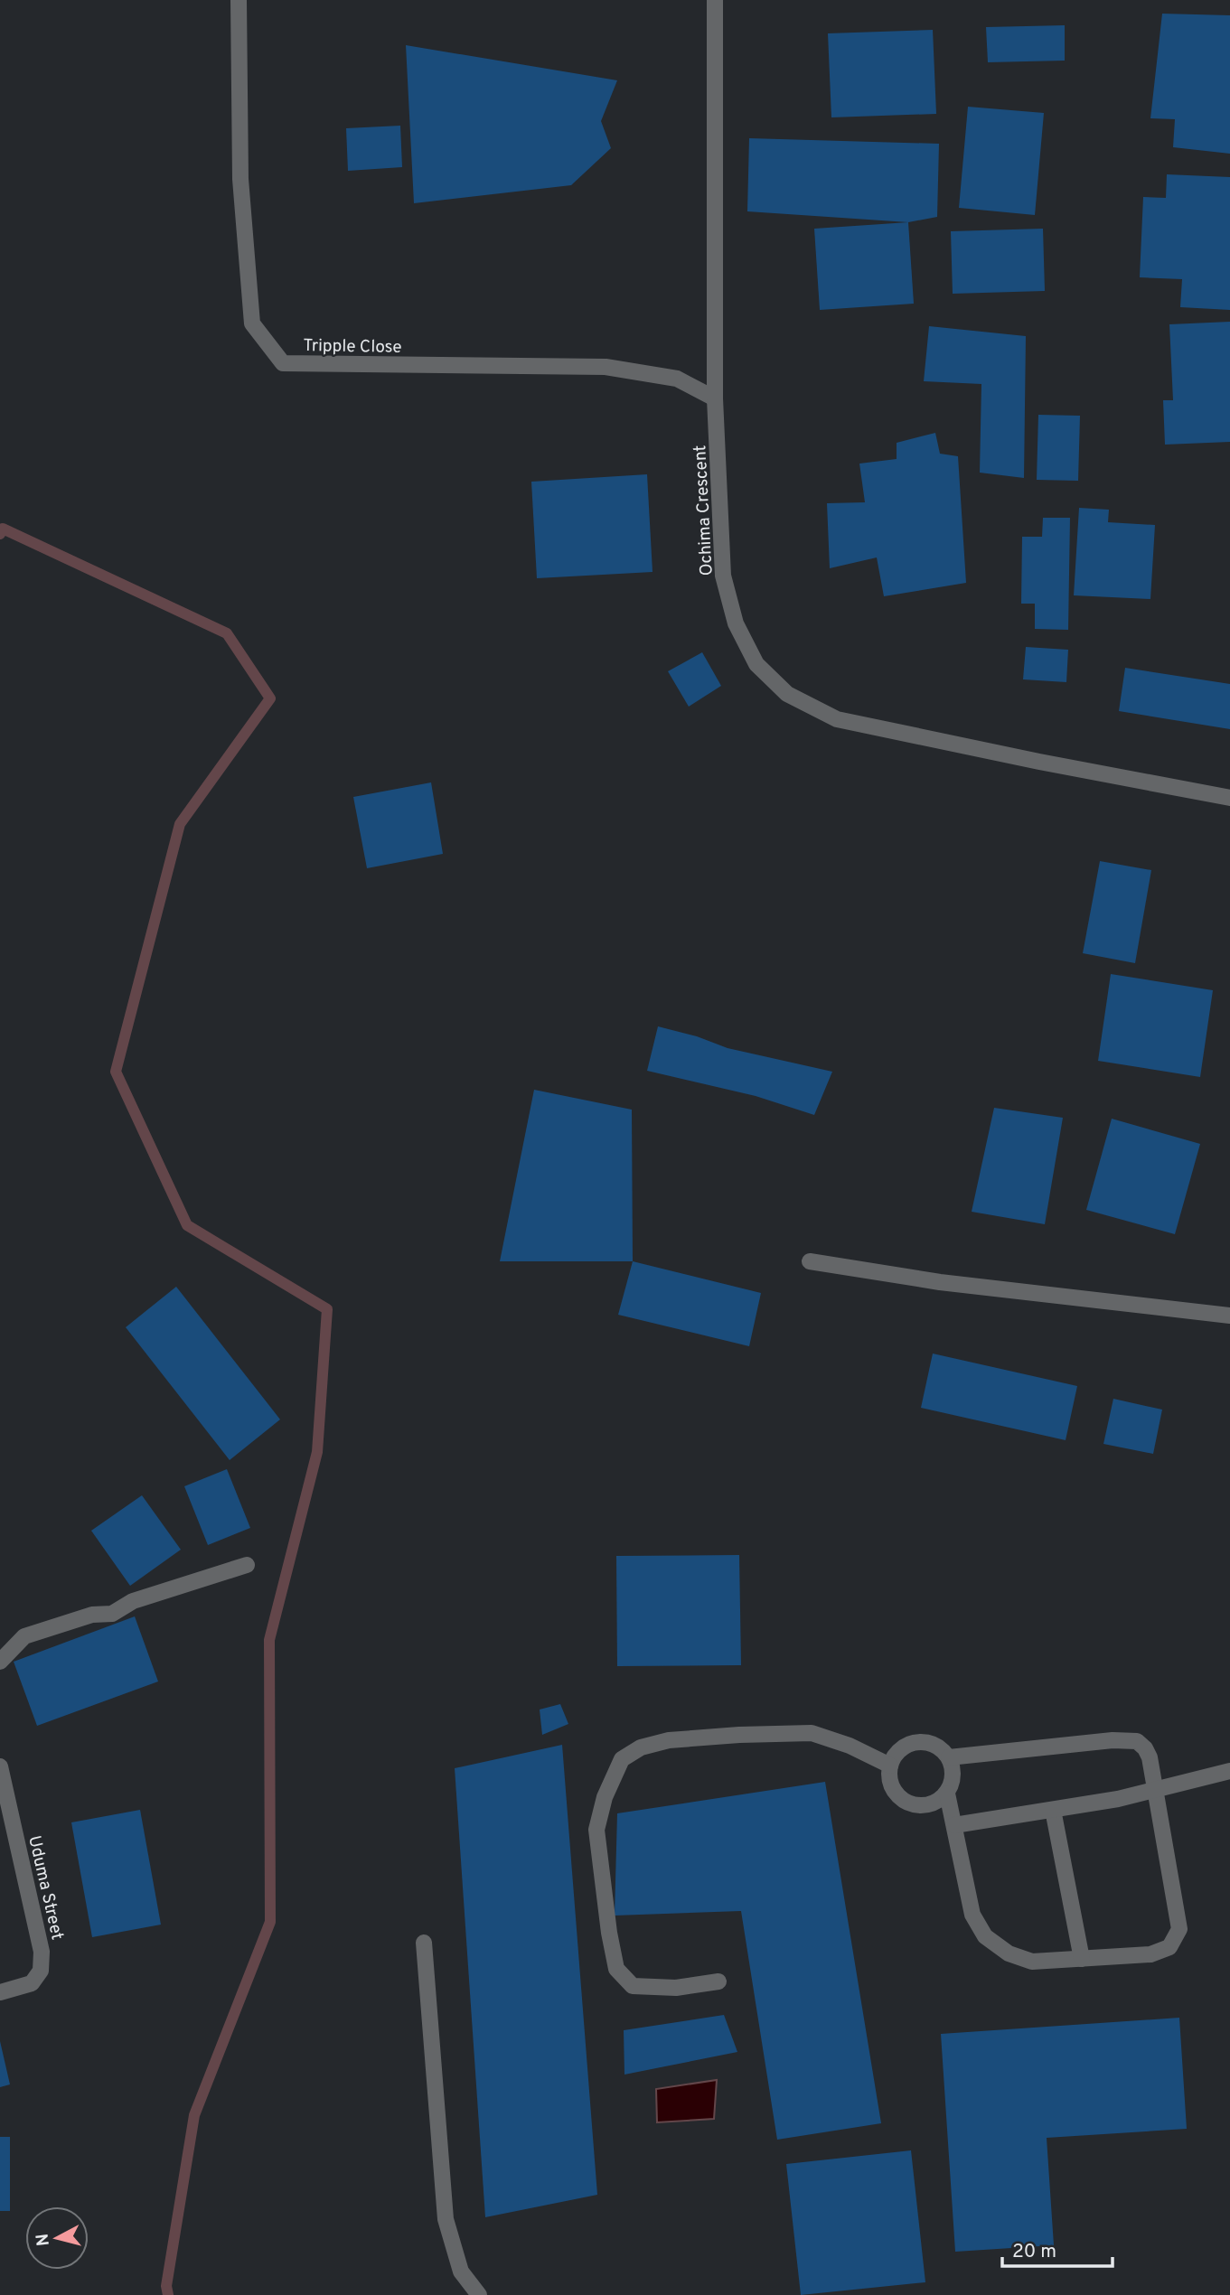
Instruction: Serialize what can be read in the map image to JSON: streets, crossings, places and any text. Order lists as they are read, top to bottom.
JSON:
{
  "streets": {
    "street": ["Tripple Close", "Ochima Crescent", "Uduma Street"]
  },
  "crossings": [
    ["Tripple Close", "Ochima Crescent"]
  ],
  "scale_bar": "20 m",
  "north": "left"
}
